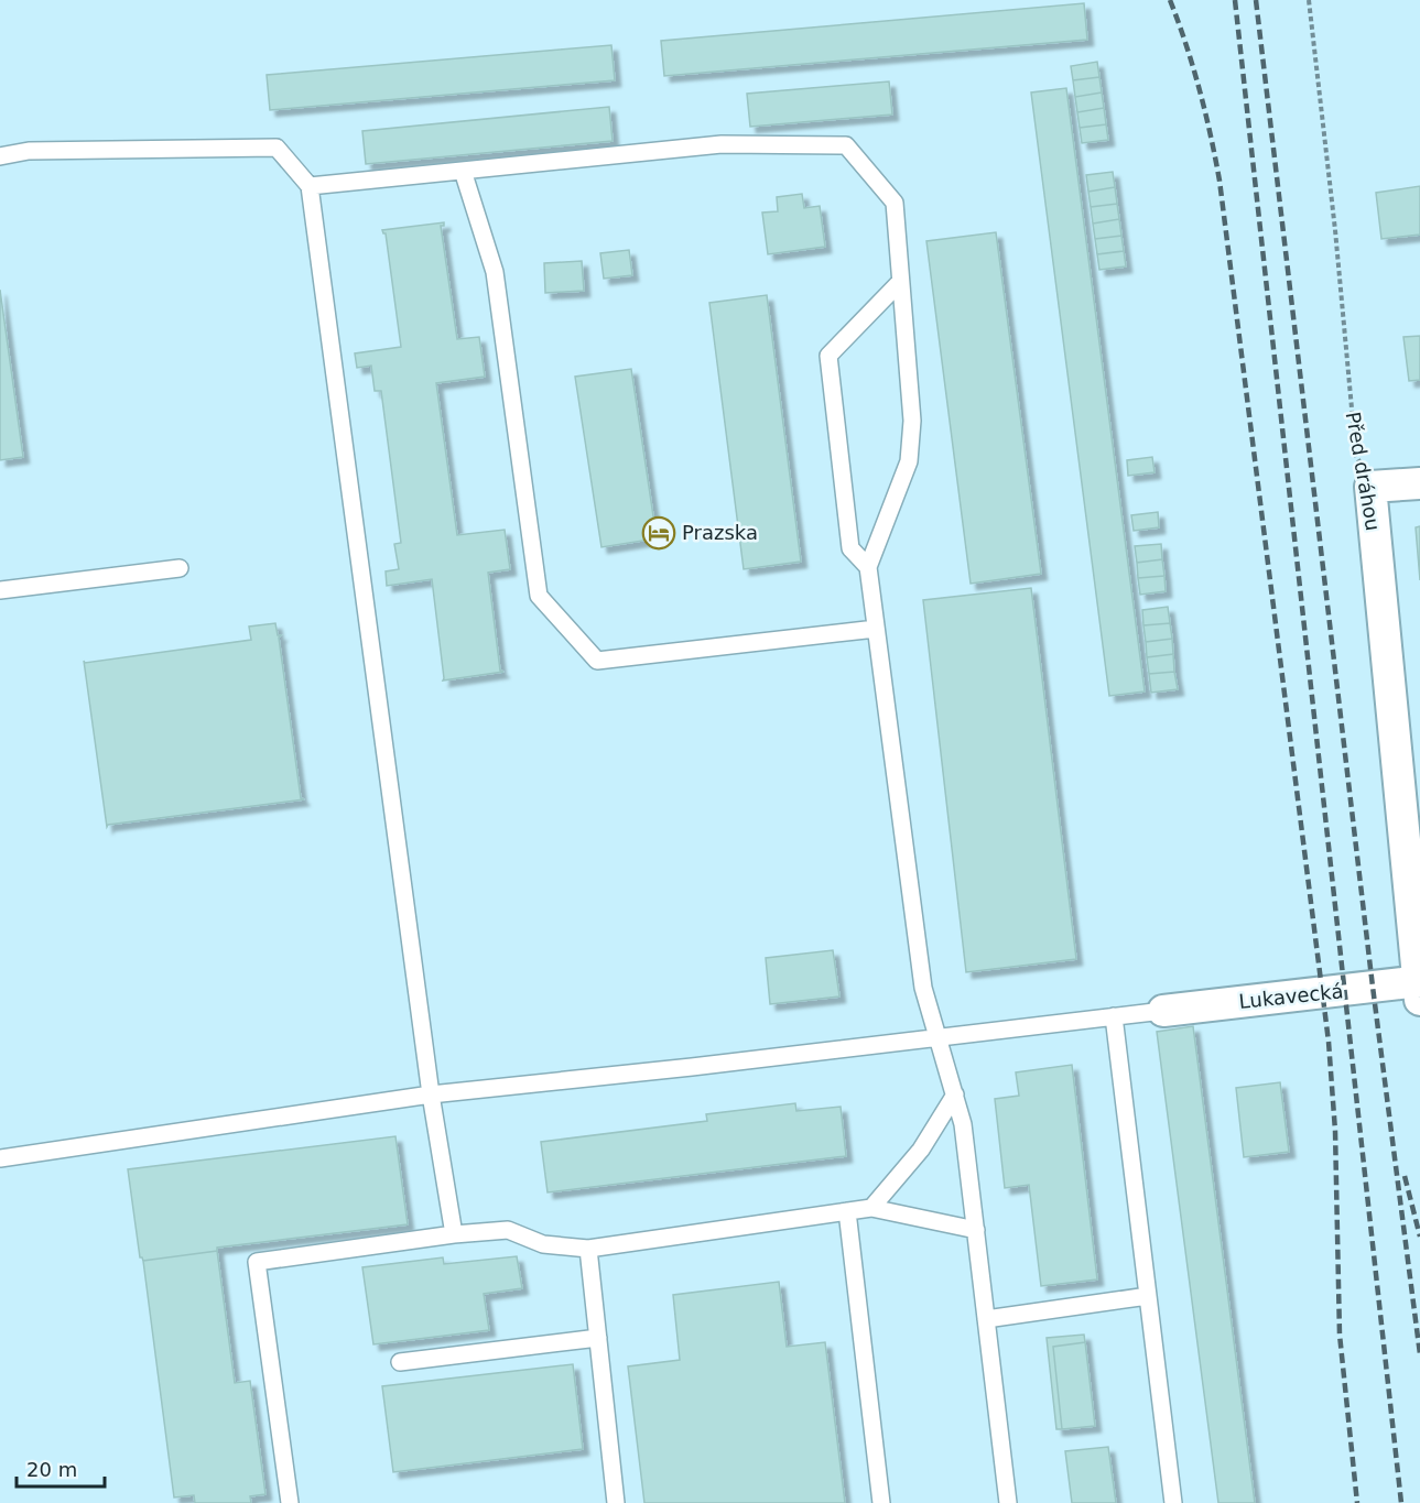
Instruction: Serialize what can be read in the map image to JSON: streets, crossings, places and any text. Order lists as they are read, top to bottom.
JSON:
{
  "streets": {
    "street": ["Před dráhou", "Lukavecká"]
  },
  "crossings": [
    ["Před dráhou", "Lukavecká"]
  ],
  "places": {
    "hotel": ["Prazska"]
  },
  "scale_bar": "20 m"
}
